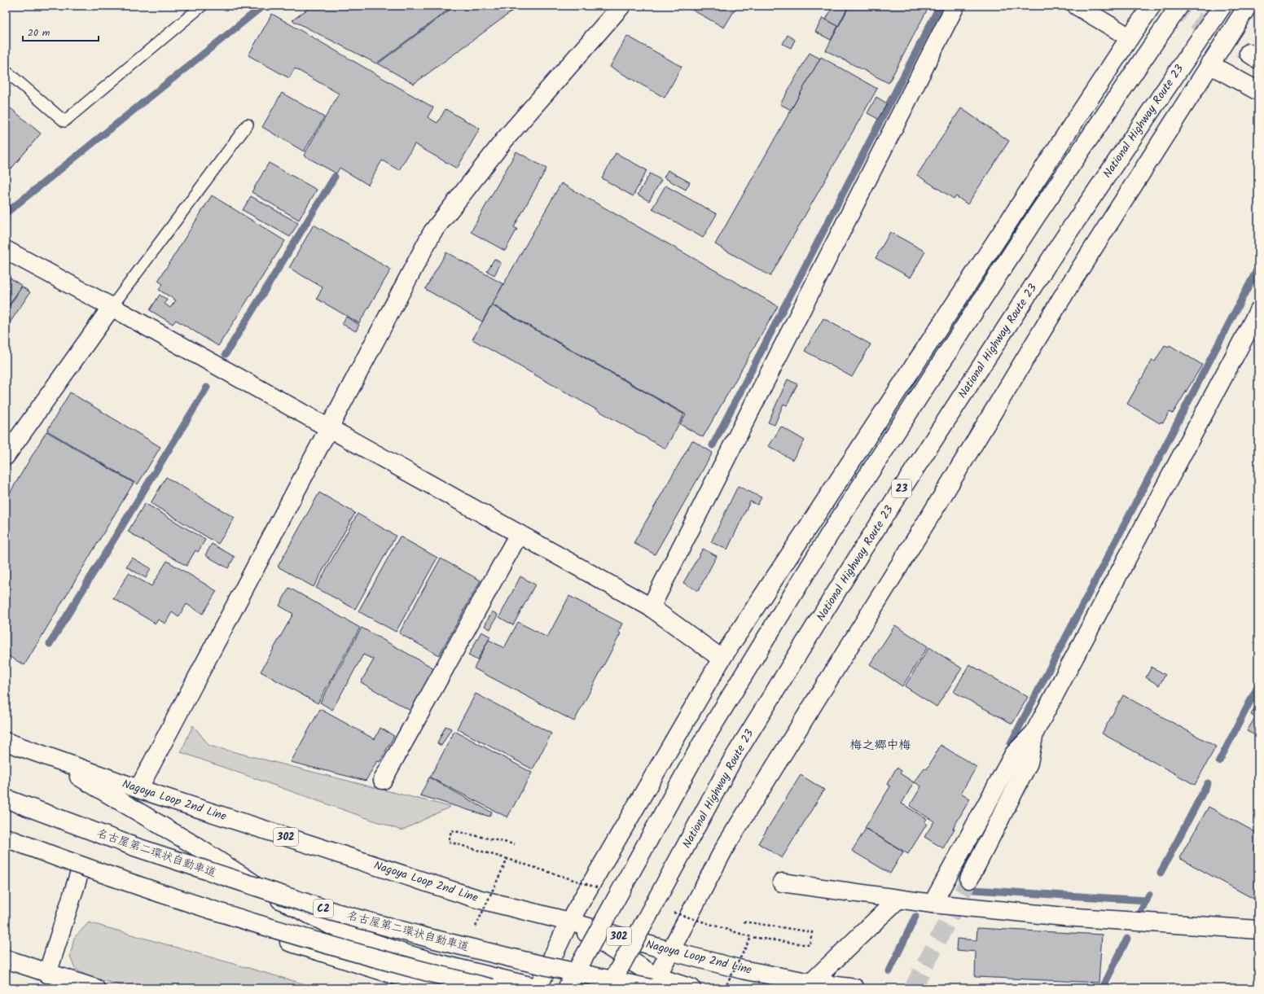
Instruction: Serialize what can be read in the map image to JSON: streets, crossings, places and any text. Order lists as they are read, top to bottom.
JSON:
{
  "streets": {
    "main road": [
      "National Highway Route 23",
      "23",
      "Nagoya Loop 2nd Line",
      "302",
      "名古屋第二環状自動車道",
      "C2"
    ]
  },
  "districts": ["梅之郷中梅"],
  "scale_bar": "20 m"
}
